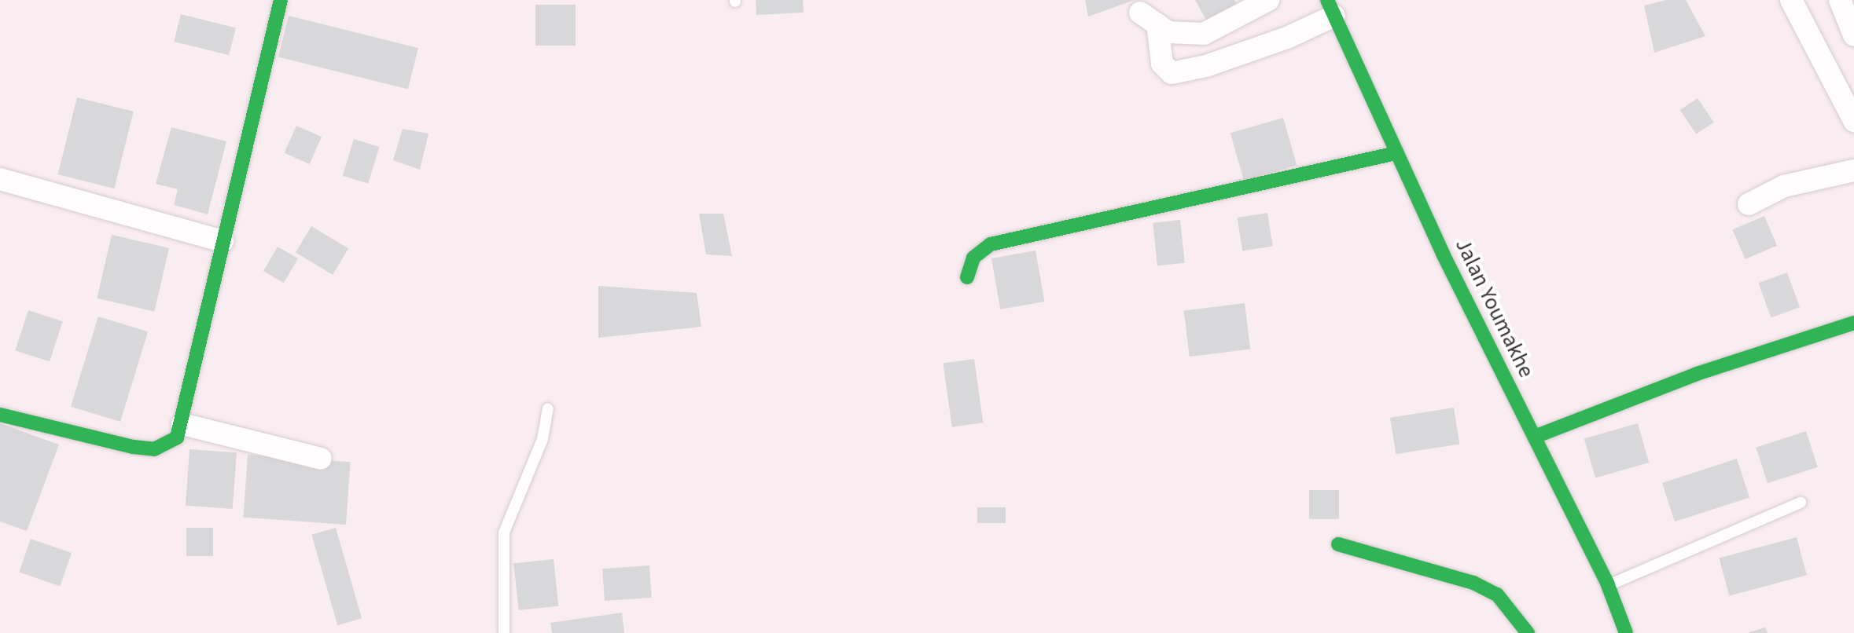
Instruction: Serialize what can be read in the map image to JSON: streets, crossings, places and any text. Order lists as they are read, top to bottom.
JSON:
{
  "streets": {
    "street": ["Jalan Youmakhe"]
  }
}
